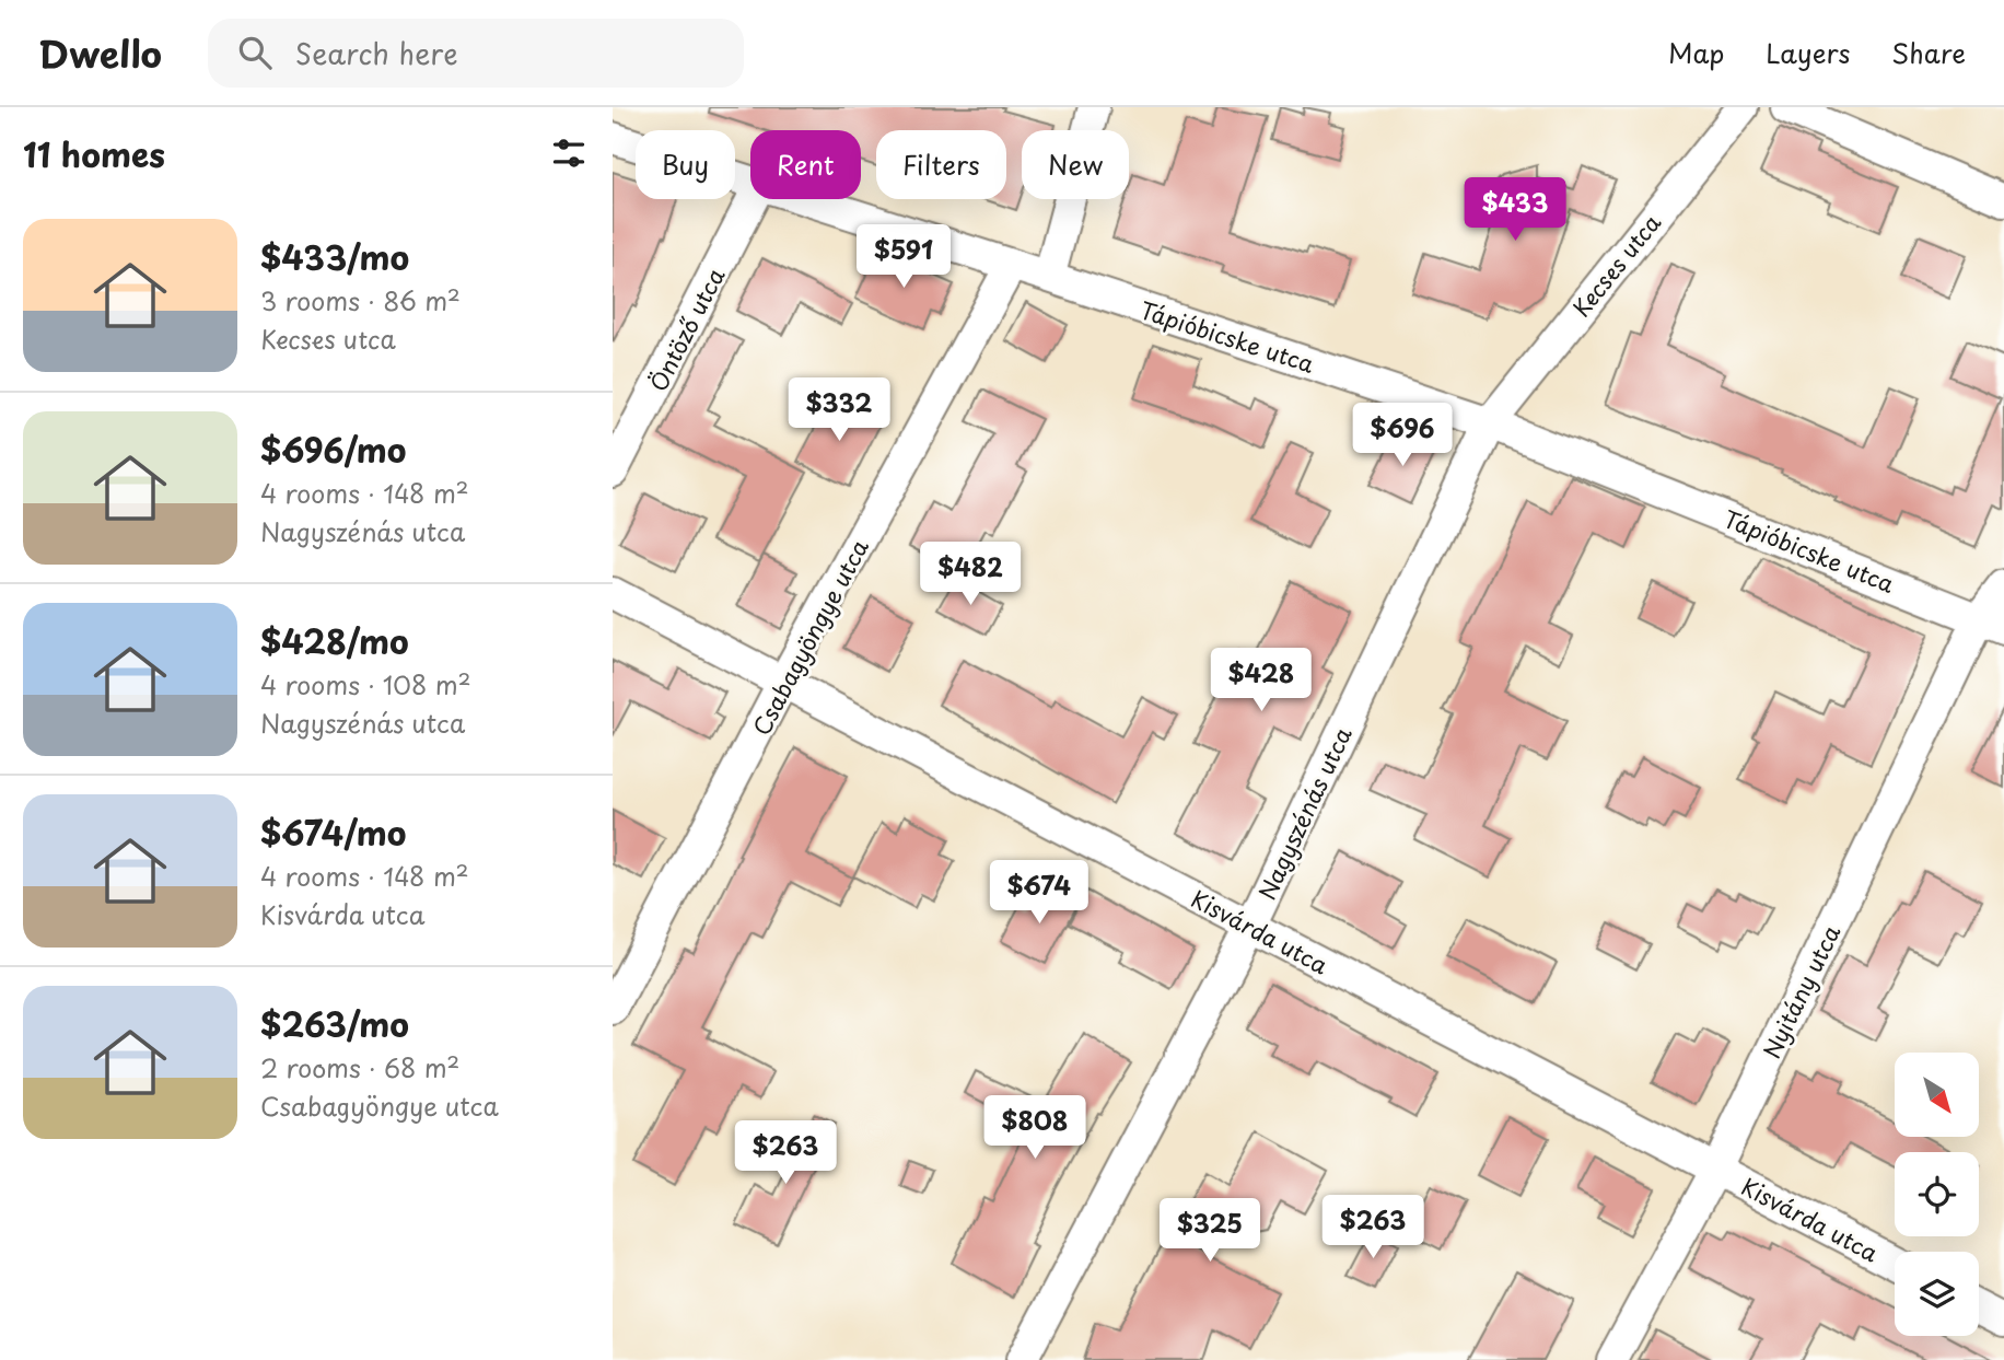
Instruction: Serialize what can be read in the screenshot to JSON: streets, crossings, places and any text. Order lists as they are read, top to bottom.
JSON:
{
  "streets": {
    "street": [
      "Kecses utca",
      "Öntöző utca",
      "Tápióbicske utca",
      "Csabagyöngye utca",
      "Nagyszénás utca",
      "Kisvárda utca",
      "Nyitány utca"
    ]
  },
  "crossings": [
    ["Kecses utca", "Tápióbicske utca"],
    ["Kecses utca", "Nagyszénás utca"],
    ["Tápióbicske utca", "Csabagyöngye utca"],
    ["Tápióbicske utca", "Nagyszénás utca"],
    ["Tápióbicske utca", "Nyitány utca"],
    ["Csabagyöngye utca", "Kisvárda utca"],
    ["Nagyszénás utca", "Kisvárda utca"],
    ["Kisvárda utca", "Nyitány utca"]
  ],
  "north": "bottom right",
  "page": {
    "header": "Dwello",
    "search": "Search here",
    "nav": ["Map", "Layers", "Share"],
    "heading": "11 homes",
    "chip": [
      "Buy",
      "Rent",
      "Filters",
      "New"
    ],
    "price": [
      "$433",
      "$591",
      "$332",
      "$696",
      "$482",
      "$428",
      "$674",
      "$808",
      "$263",
      "$263",
      "$325"
    ],
    "list": [
      {
        "name": "$433/mo",
        "note": "3 rooms · 86 m² · Kecses utca"
      },
      {
        "name": "$696/mo",
        "note": "4 rooms · 148 m² · Nagyszénás utca"
      },
      {
        "name": "$428/mo",
        "note": "4 rooms · 108 m² · Nagyszénás utca"
      },
      {
        "name": "$674/mo",
        "note": "4 rooms · 148 m² · Kisvárda utca"
      },
      {
        "name": "$263/mo",
        "note": "2 rooms · 68 m² · Csabagyöngye utca"
      }
    ]
  }
}
